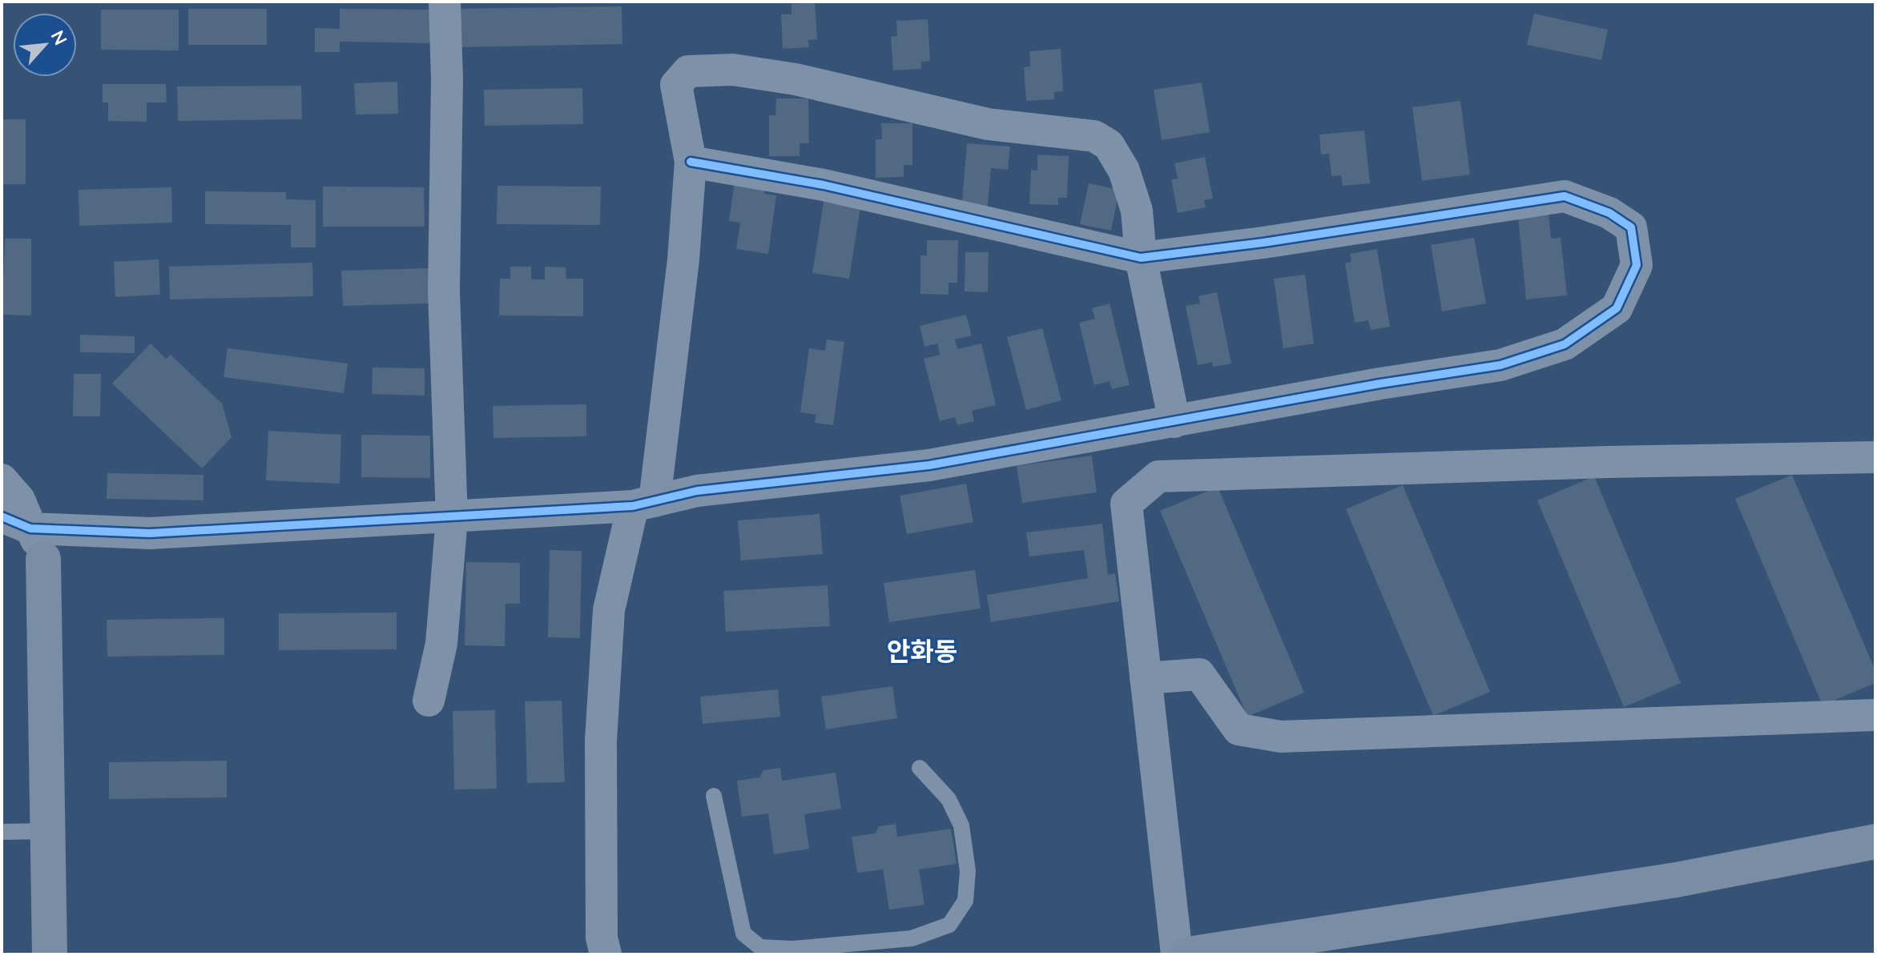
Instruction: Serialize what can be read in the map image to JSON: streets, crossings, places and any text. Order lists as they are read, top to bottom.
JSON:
{
  "districts": ["안화동"],
  "north": "top right"
}
